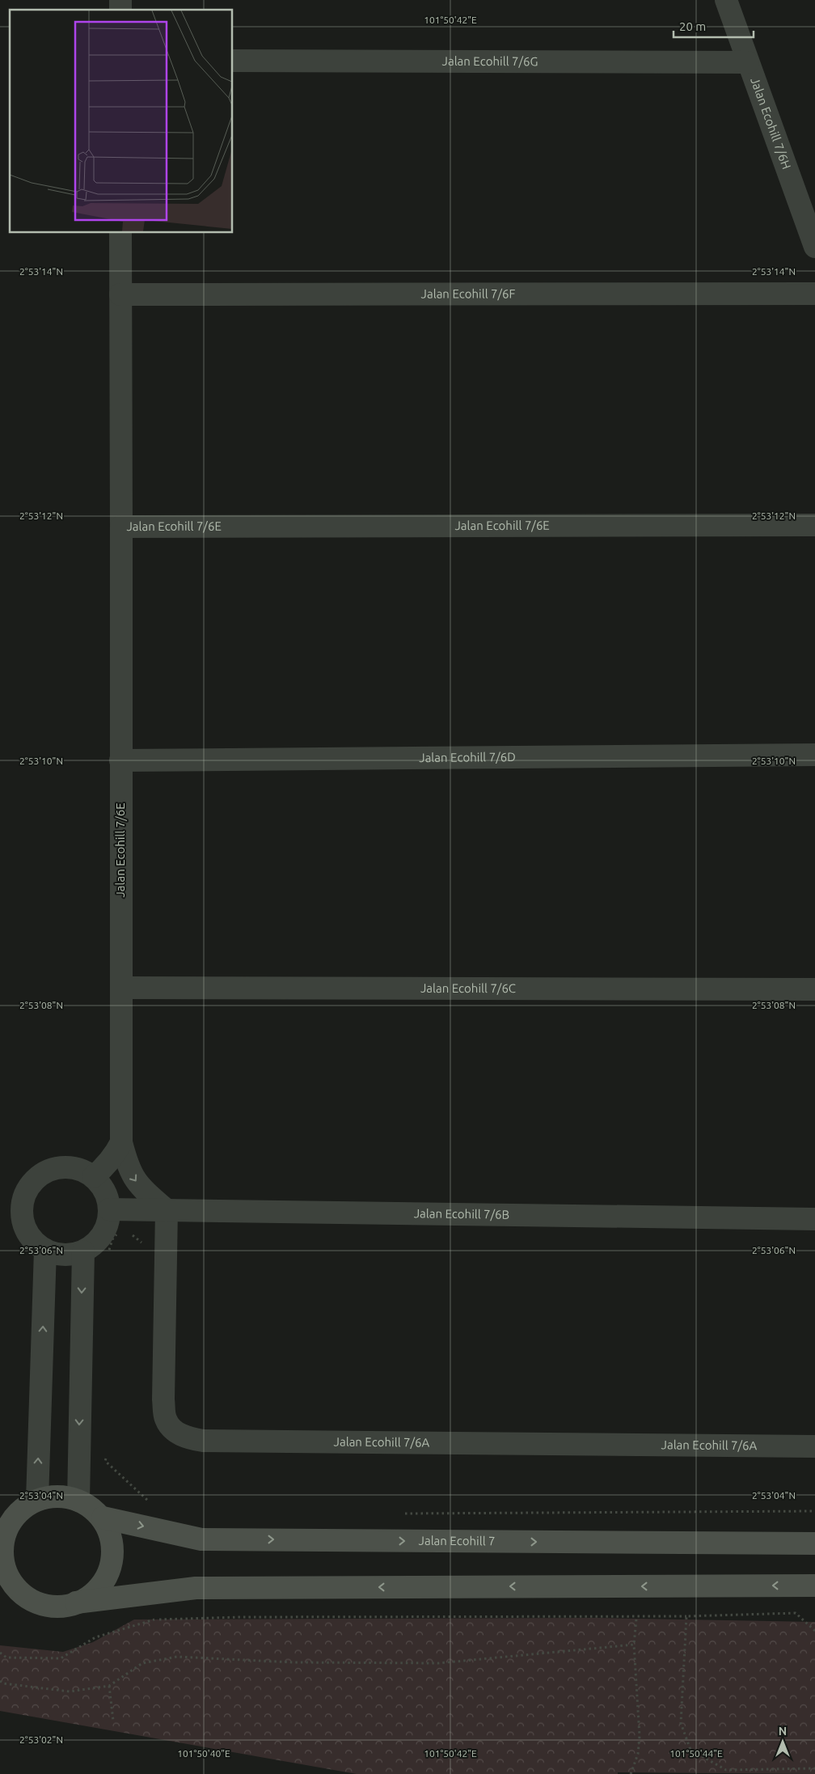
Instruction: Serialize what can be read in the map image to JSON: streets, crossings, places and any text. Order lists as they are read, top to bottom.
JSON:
{
  "streets": {
    "street": [
      "Jalan Ecohill 7/6G",
      "Jalan Ecohill 7/6H",
      "Jalan Ecohill 7/6F",
      "Jalan Ecohill 7/6E",
      "Jalan Ecohill 7/6D",
      "Jalan Ecohill 7/6C",
      "Jalan Ecohill 7/6B",
      "Jalan Ecohill 7/6A",
      "Jalan Ecohill 7"
    ]
  },
  "crossings": [
    ["Jalan Ecohill 7/6G", "Jalan Ecohill 7/6H"],
    ["Jalan Ecohill 7/6E", "Jalan Ecohill 7/6D"],
    ["Jalan Ecohill 7/6E", "Jalan Ecohill 7/6C"],
    ["Jalan Ecohill 7/6E", "Jalan Ecohill 7/6B"],
    ["Jalan Ecohill 7/6E", "Jalan Ecohill 7/6A"],
    ["Jalan Ecohill 7/6B", "Jalan Ecohill 7/6A"]
  ],
  "scale_bar": "20 m",
  "north": "top",
  "coordinates": [
    "101°50'42\"E",
    "2°53'14\"N",
    "2°53'12\"N",
    "2°53'10\"N",
    "2°53'08\"N",
    "2°53'06\"N",
    "2°53'04\"N",
    "2°53'02\"N",
    "101°50'40\"E",
    "101°50'44\"E"
  ]
}
